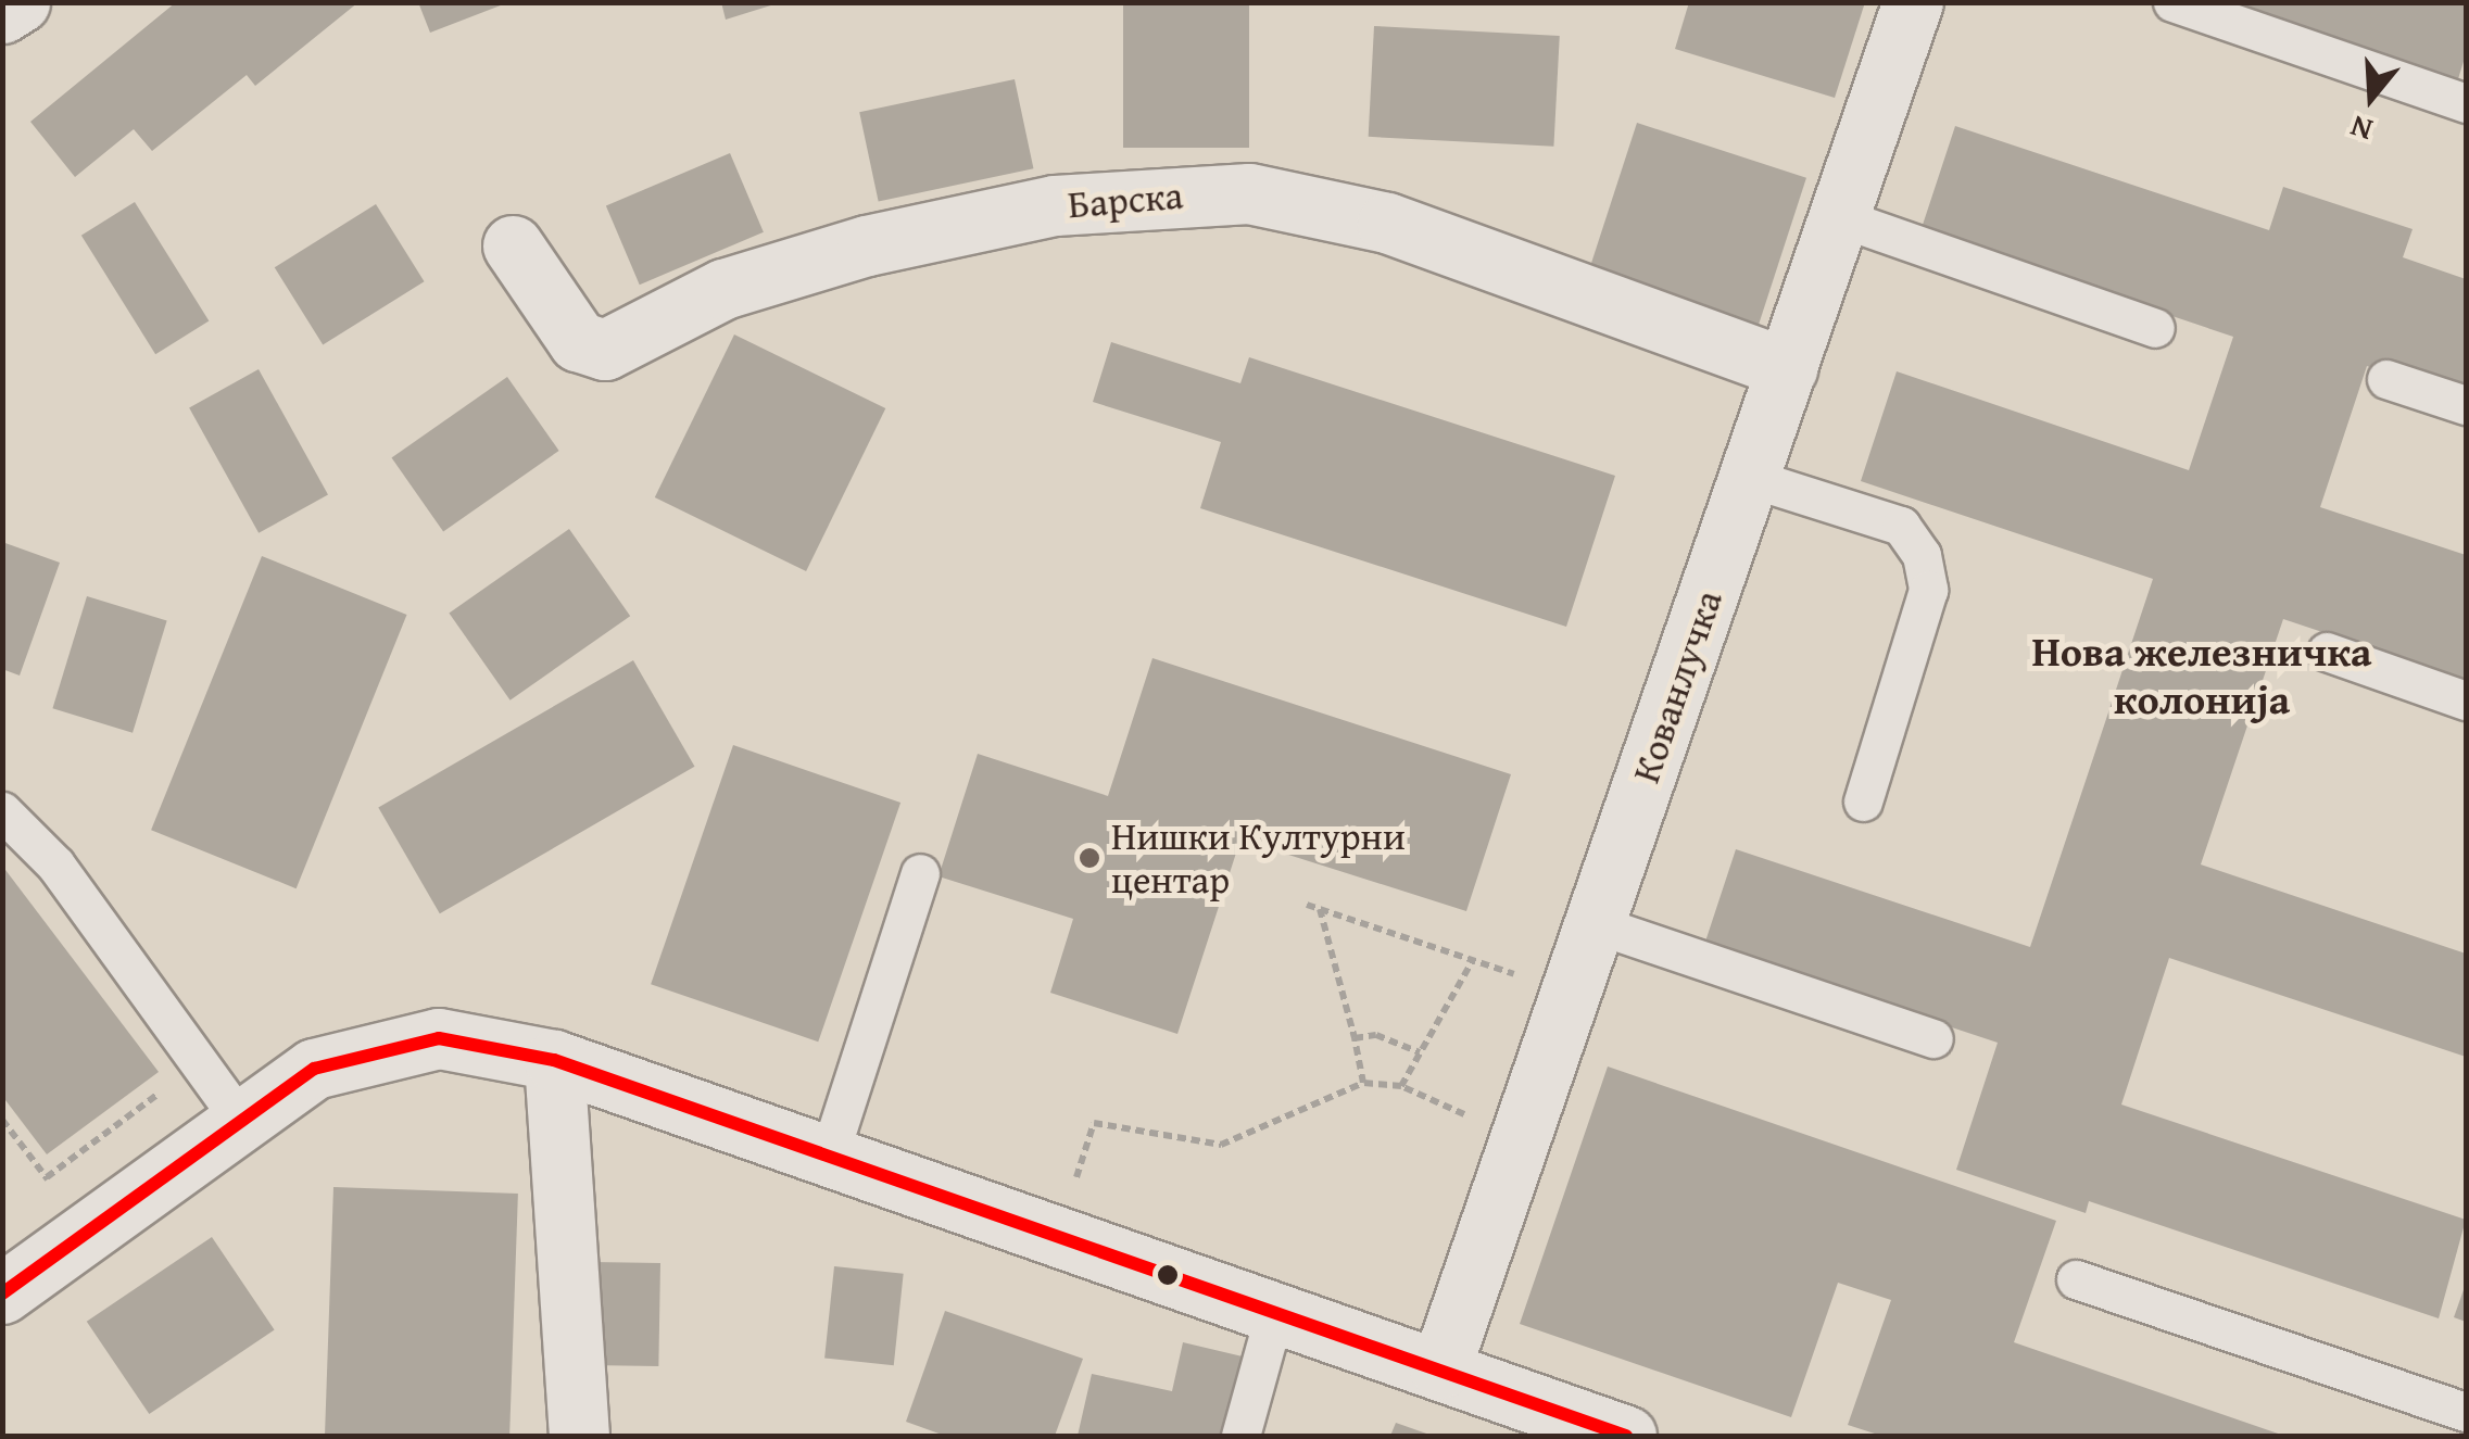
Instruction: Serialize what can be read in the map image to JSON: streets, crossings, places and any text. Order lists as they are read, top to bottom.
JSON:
{
  "streets": {
    "street": ["Барска", "Кованлучка"]
  },
  "crossings": [
    ["Барска", "Кованлучка"]
  ],
  "districts": ["Нова железничка колонија"],
  "places": ["Нишки Културни центар"],
  "north": "bottom"
}
